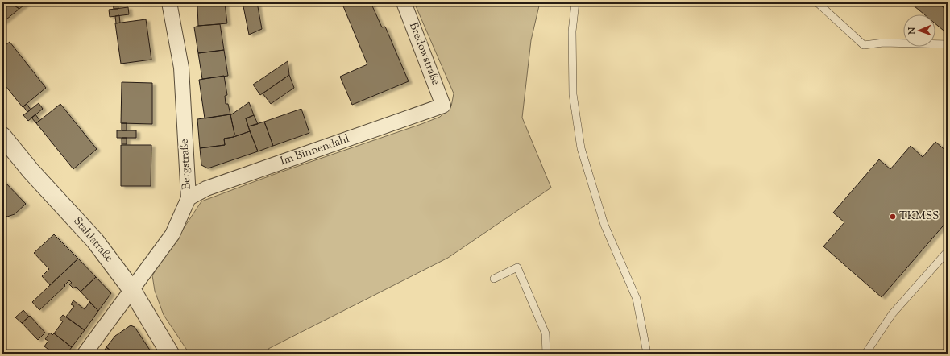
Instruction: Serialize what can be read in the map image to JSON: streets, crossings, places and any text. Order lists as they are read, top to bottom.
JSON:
{
  "streets": {
    "street": [
      "Bredowstraße",
      "Im Binnendahl",
      "Bergstraße",
      "Stahlstraße"
    ]
  },
  "crossings": [
    ["Bredowstraße", "Im Binnendahl"],
    ["Im Binnendahl", "Bergstraße"],
    ["Bergstraße", "Stahlstraße"]
  ],
  "places": ["TKMSS"],
  "north": "left"
}
